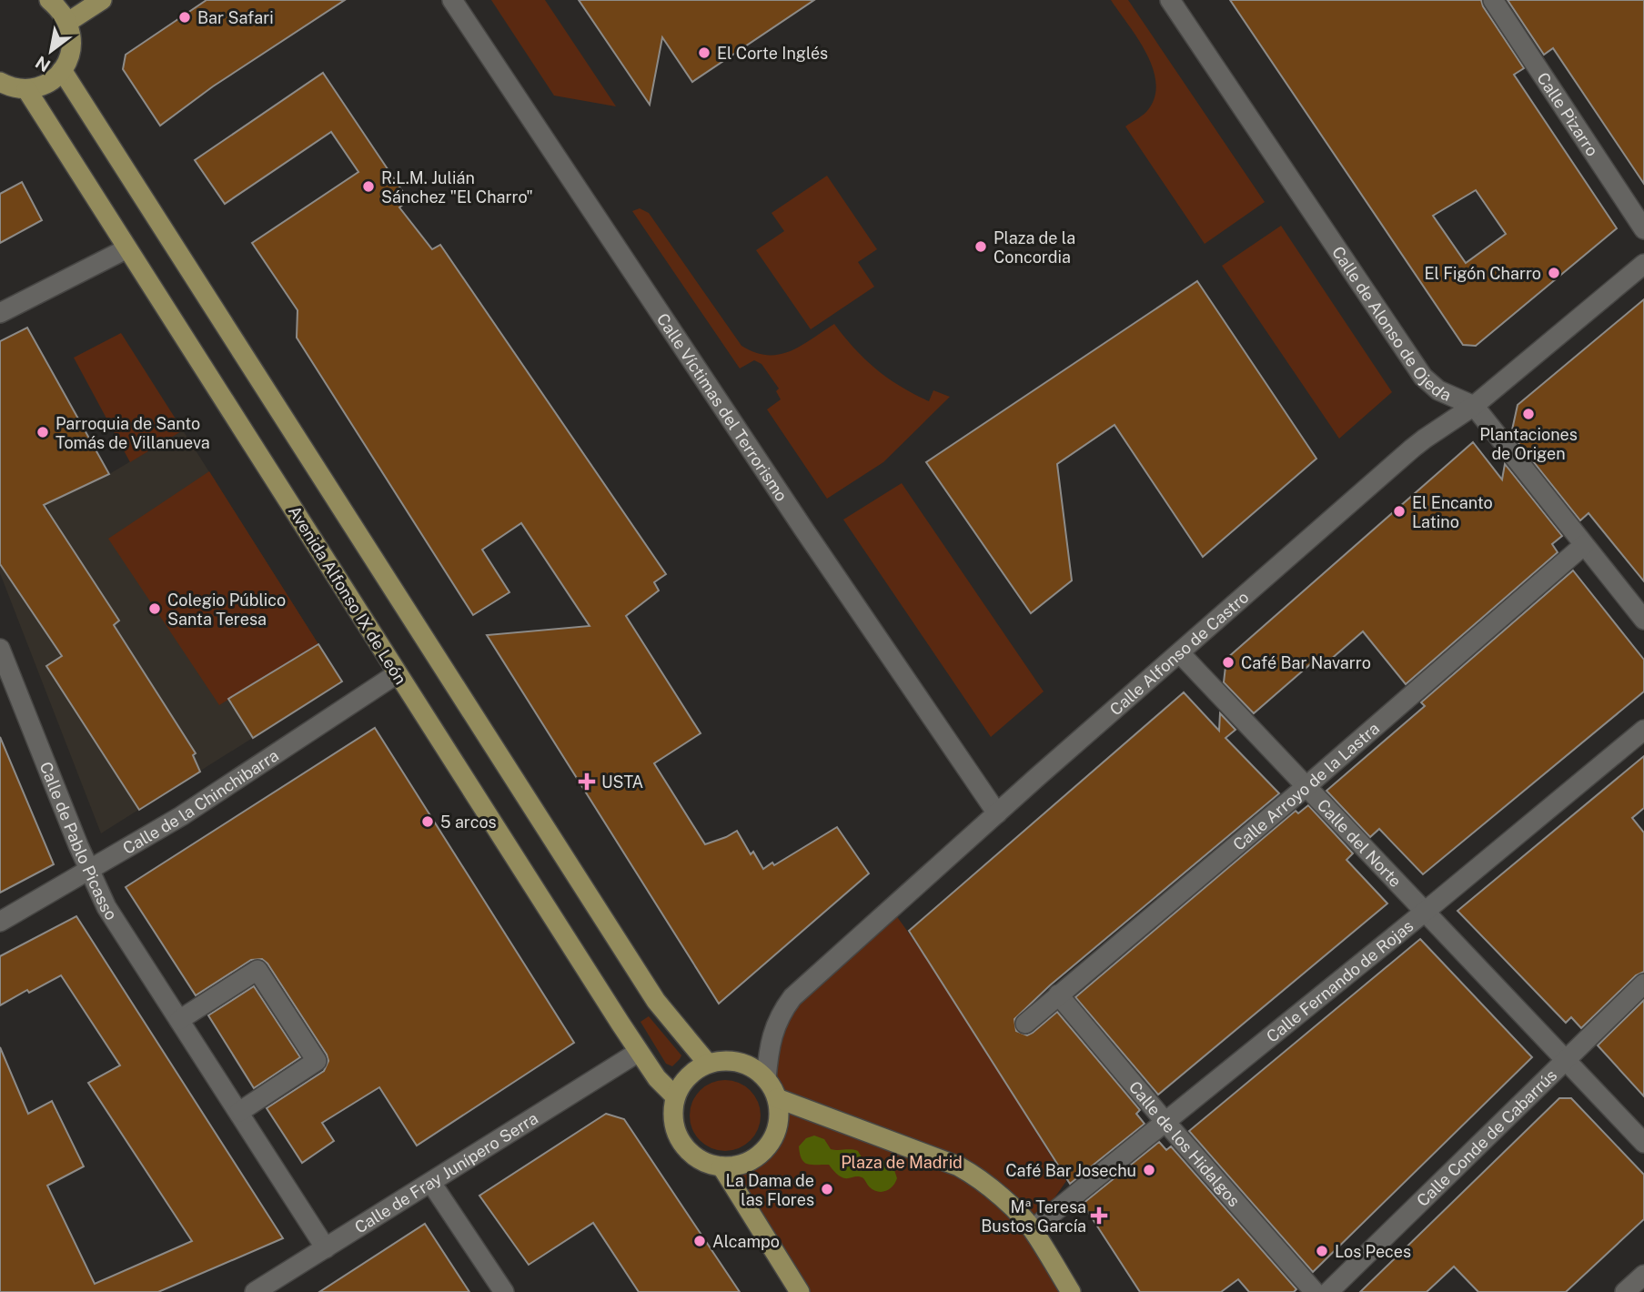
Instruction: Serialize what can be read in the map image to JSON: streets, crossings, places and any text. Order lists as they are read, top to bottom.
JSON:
{
  "streets": {
    "main road": ["Avenida Alfonso IX de León"],
    "street": [
      "Calle Pizarro",
      "Calle de Alonso de Ojeda",
      "Calle Víctimas del Terrorismo",
      "Calle Alfonso de Castro",
      "Calle Arroyo de la Lastra",
      "Calle de la Chinchibarra",
      "Calle de Pablo Picasso",
      "Calle del Norte",
      "Calle Fernando de Rojas",
      "Calle Conde de Cabarrús",
      "Calle de los Hidalgos",
      "Calle de Fray Junípero Serra"
    ]
  },
  "crossings": [
    ["Calle de Alonso de Ojeda", "Calle Alfonso de Castro"],
    ["Calle de Alonso de Ojeda", "Calle Arroyo de la Lastra"],
    ["Calle Víctimas del Terrorismo", "Calle Alfonso de Castro"],
    ["Avenida Alfonso IX de León", "Calle Alfonso de Castro"],
    ["Avenida Alfonso IX de León", "Calle de la Chinchibarra"],
    ["Avenida Alfonso IX de León", "Calle de Fray Junípero Serra"],
    ["Calle Alfonso de Castro", "Calle del Norte"],
    ["Calle Arroyo de la Lastra", "Calle del Norte"],
    ["Calle Arroyo de la Lastra", "Calle de los Hidalgos"],
    ["Calle de la Chinchibarra", "Calle de Pablo Picasso"],
    ["Calle de Pablo Picasso", "Calle de Fray Junípero Serra"],
    ["Calle del Norte", "Calle Fernando de Rojas"],
    ["Calle del Norte", "Calle Conde de Cabarrús"],
    ["Calle Fernando de Rojas", "Calle de los Hidalgos"]
  ],
  "parks": ["Plaza de Madrid"],
  "places": {
    "other": [
      "Bar Safari",
      "El Corte Inglés",
      "R.L.M. Julián Sánchez \"El Charro\"",
      "Plaza de la Concordia",
      "El Figón Charro",
      "Plantaciones de Origen",
      "Parroquia de Santo Tomás de Villanueva",
      "El Encanto Latino",
      "Colegio Público Santa Teresa",
      "Café Bar Navarro",
      "5 arcos",
      "Café Bar Josechu",
      "La Dama de las Flores",
      "Alcampo",
      "Los Peces"
    ],
    "health": ["USTA", "Mª Teresa Bustos García"]
  },
  "north": "bottom left"
}
